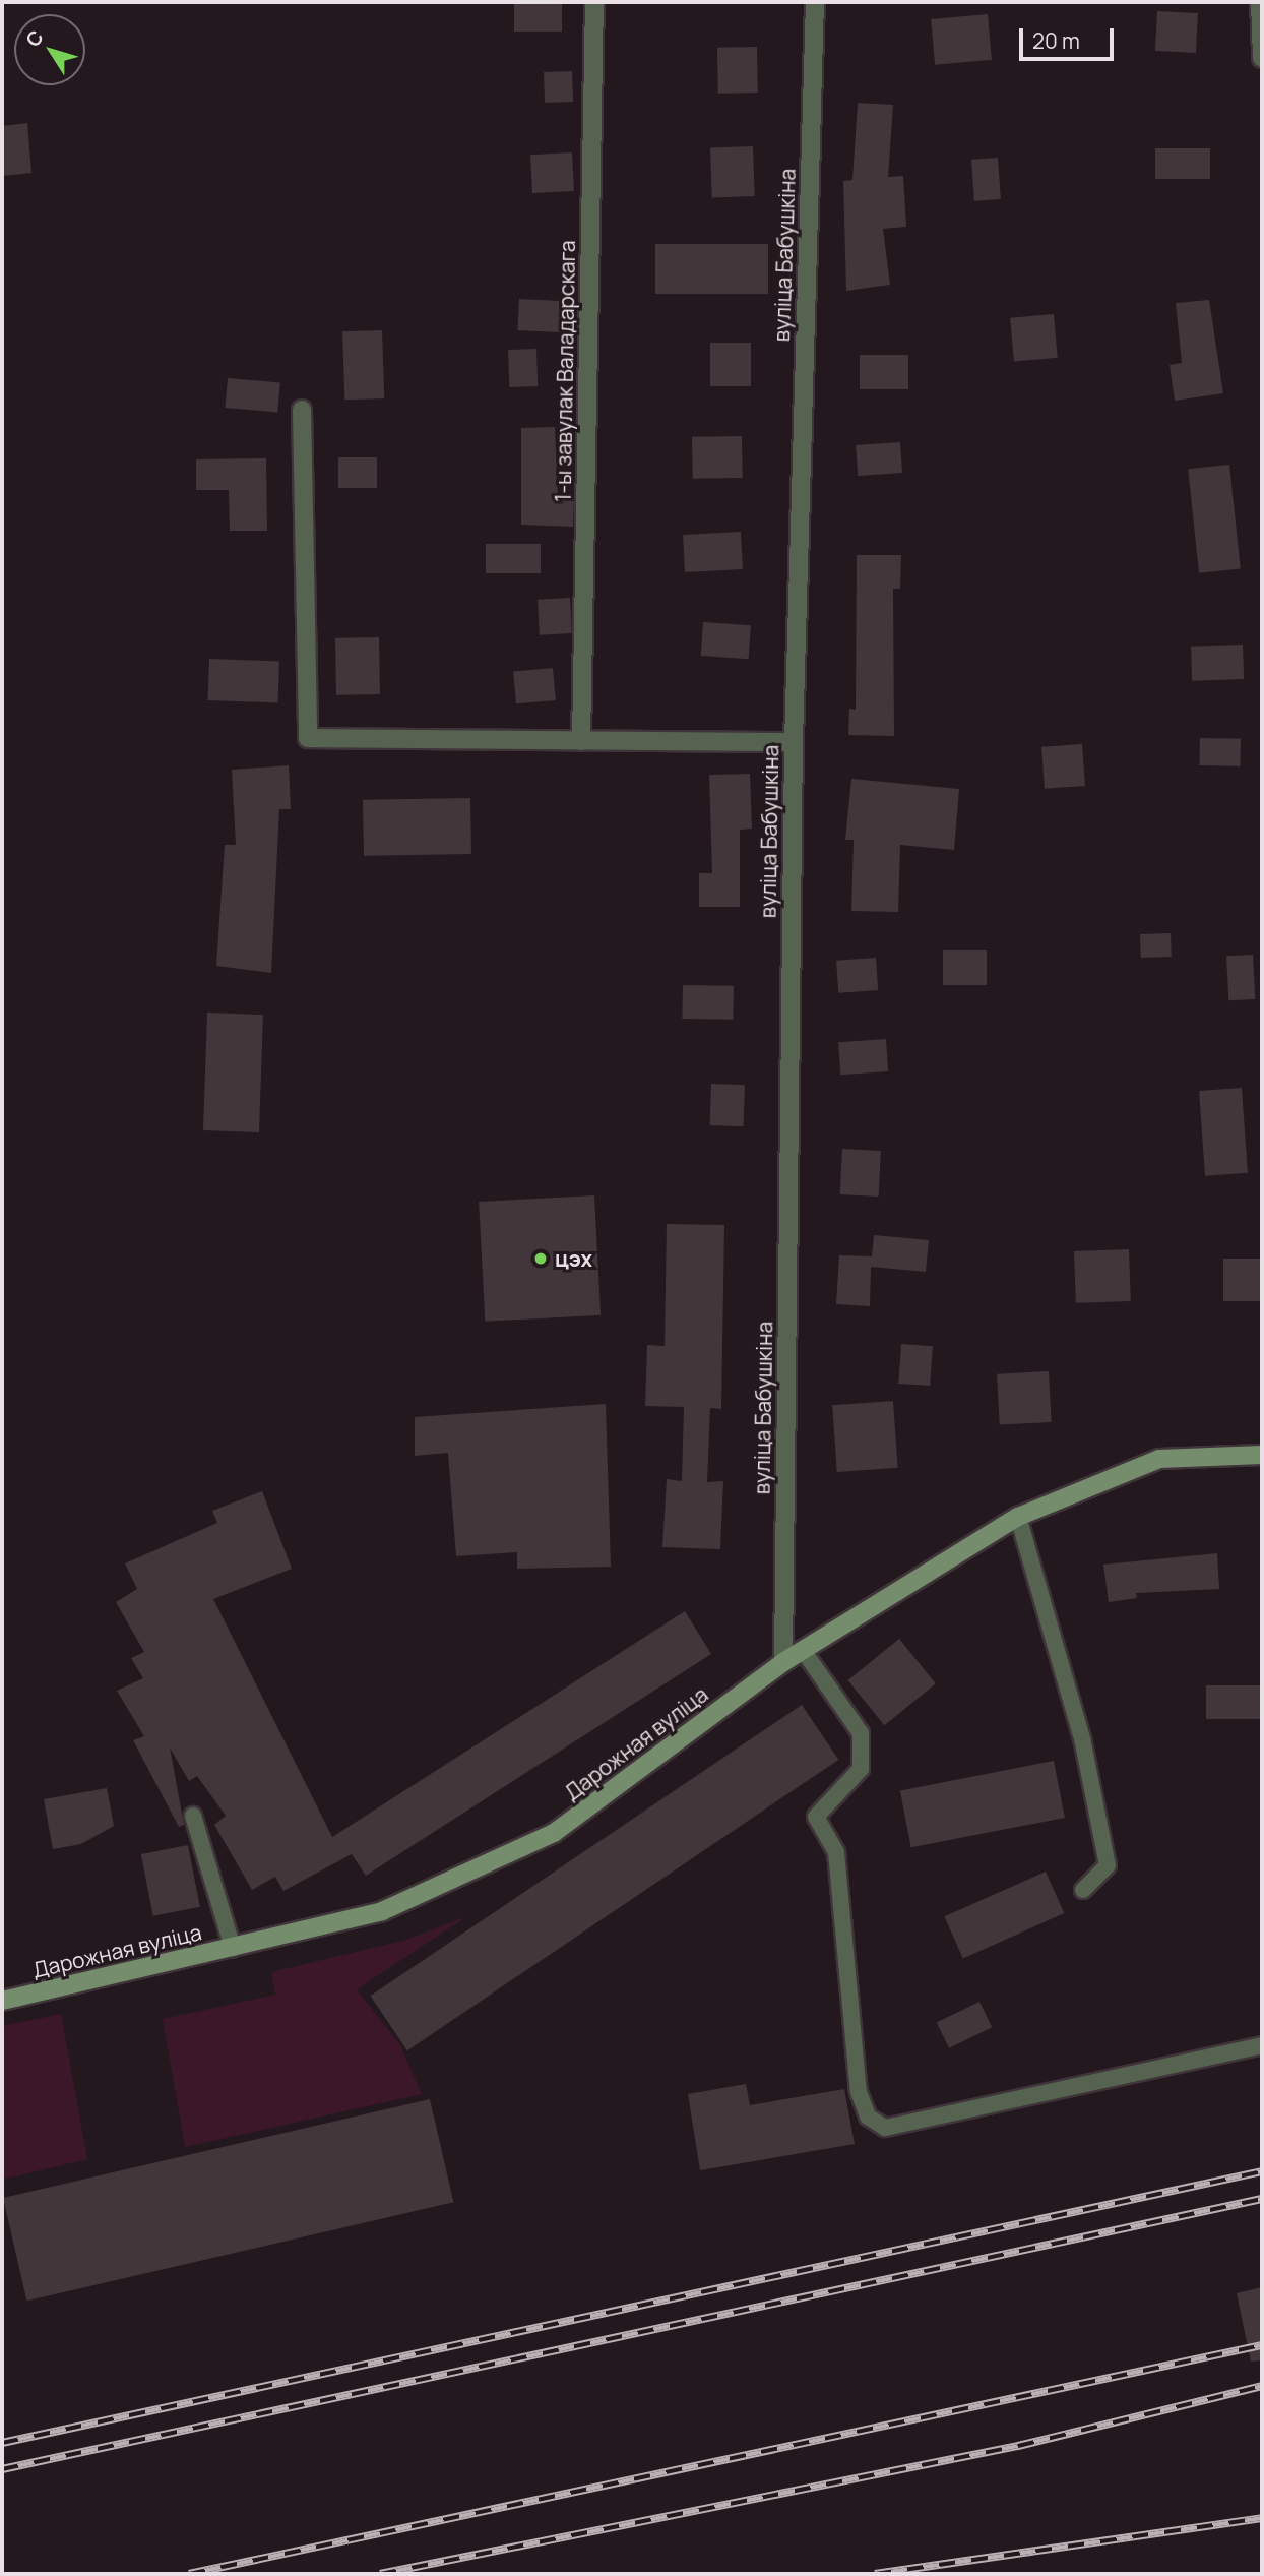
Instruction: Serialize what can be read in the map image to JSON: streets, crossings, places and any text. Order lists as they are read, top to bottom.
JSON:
{
  "streets": {
    "street": ["вуліца Бабушкіна", "1-ы завулак Валадарскага", "Дарожная вуліца"]
  },
  "crossings": [
    ["вуліца Бабушкіна", "Дарожная вуліца"]
  ],
  "places": ["цэх"],
  "scale_bar": "20 m",
  "north": "top left"
}
